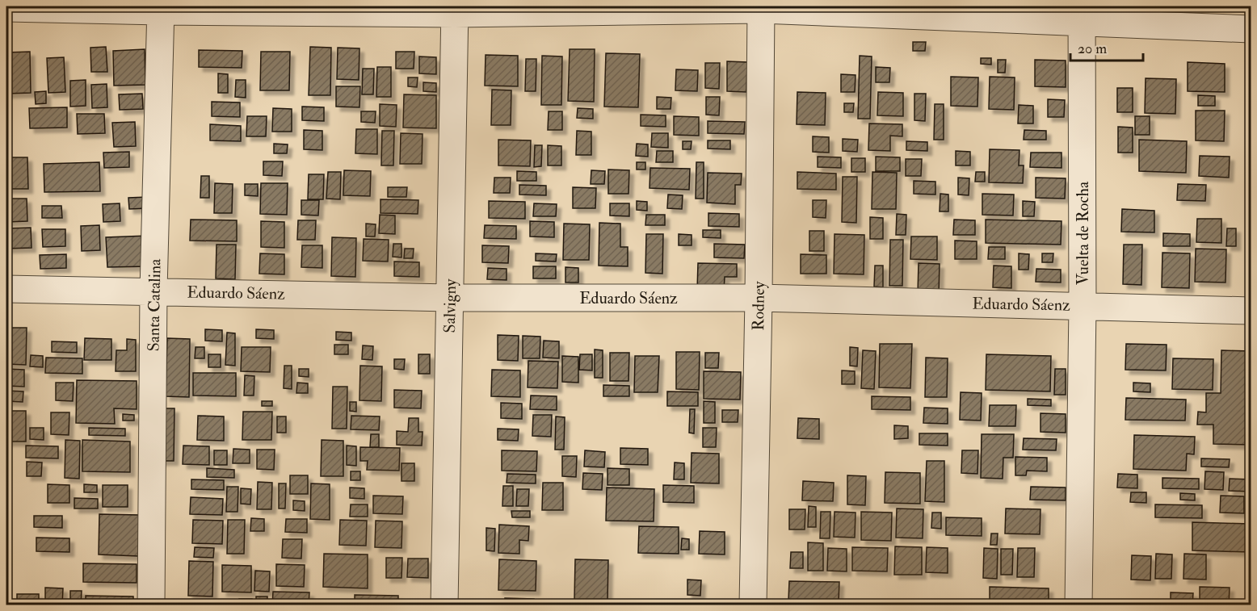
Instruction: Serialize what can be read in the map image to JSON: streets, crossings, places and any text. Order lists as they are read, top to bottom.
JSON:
{
  "streets": {
    "street": [
      "Vuelta de Rocha",
      "Eduardo Sáenz",
      "Santa Catalina",
      "Salvigny",
      "Rodney"
    ]
  },
  "crossings": [
    ["Vuelta de Rocha", "Eduardo Sáenz"],
    ["Eduardo Sáenz", "Santa Catalina"],
    ["Eduardo Sáenz", "Salvigny"],
    ["Eduardo Sáenz", "Rodney"]
  ],
  "scale_bar": "20 m"
}
